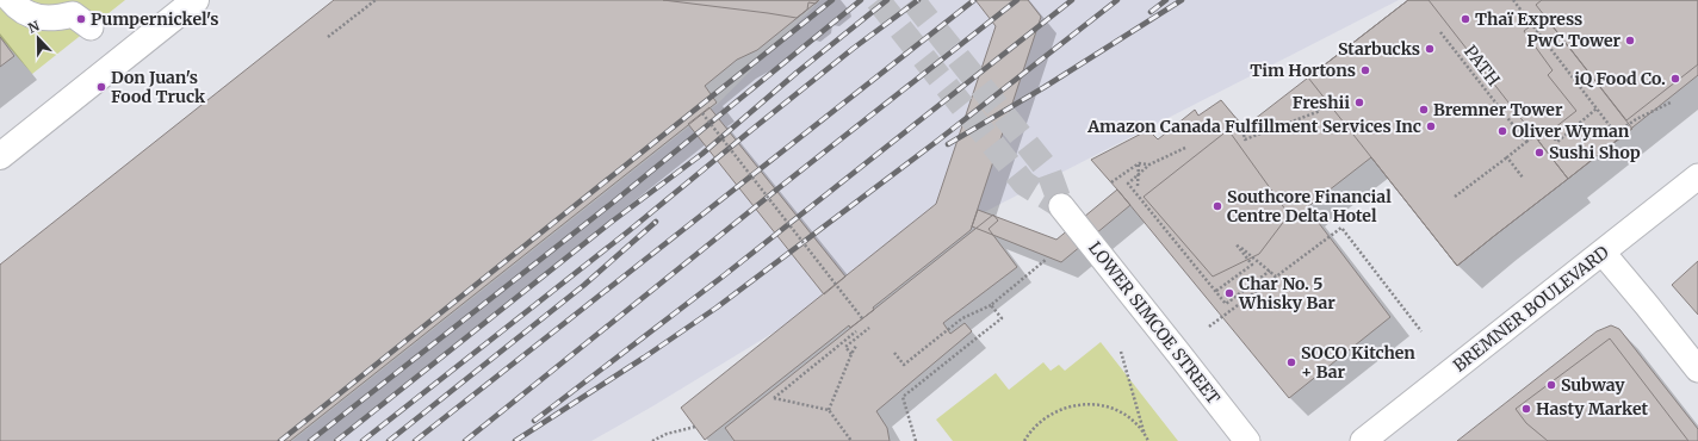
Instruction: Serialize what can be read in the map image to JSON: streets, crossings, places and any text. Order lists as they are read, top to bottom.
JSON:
{
  "streets": {
    "street": ["BREMNER BOULEVARD", "LOWER SIMCOE STREET"],
    "path": ["PATH"]
  },
  "places": [
    "Pumpernickel's",
    "Thaï Express",
    "PwC Tower",
    "Starbucks",
    "Tim Hortons",
    "iQ Food Co.",
    "Don Juan's Food Truck",
    "Freshii",
    "Bremner Tower",
    "Amazon Canada Fulfillment Services Inc",
    "Oliver Wyman",
    "Sushi Shop",
    "Southcore Financial Centre Delta Hotel",
    "Char No. 5 Whisky Bar",
    "SOCO Kitchen + Bar",
    "Subway",
    "Hasty Market"
  ],
  "north": "top"
}
